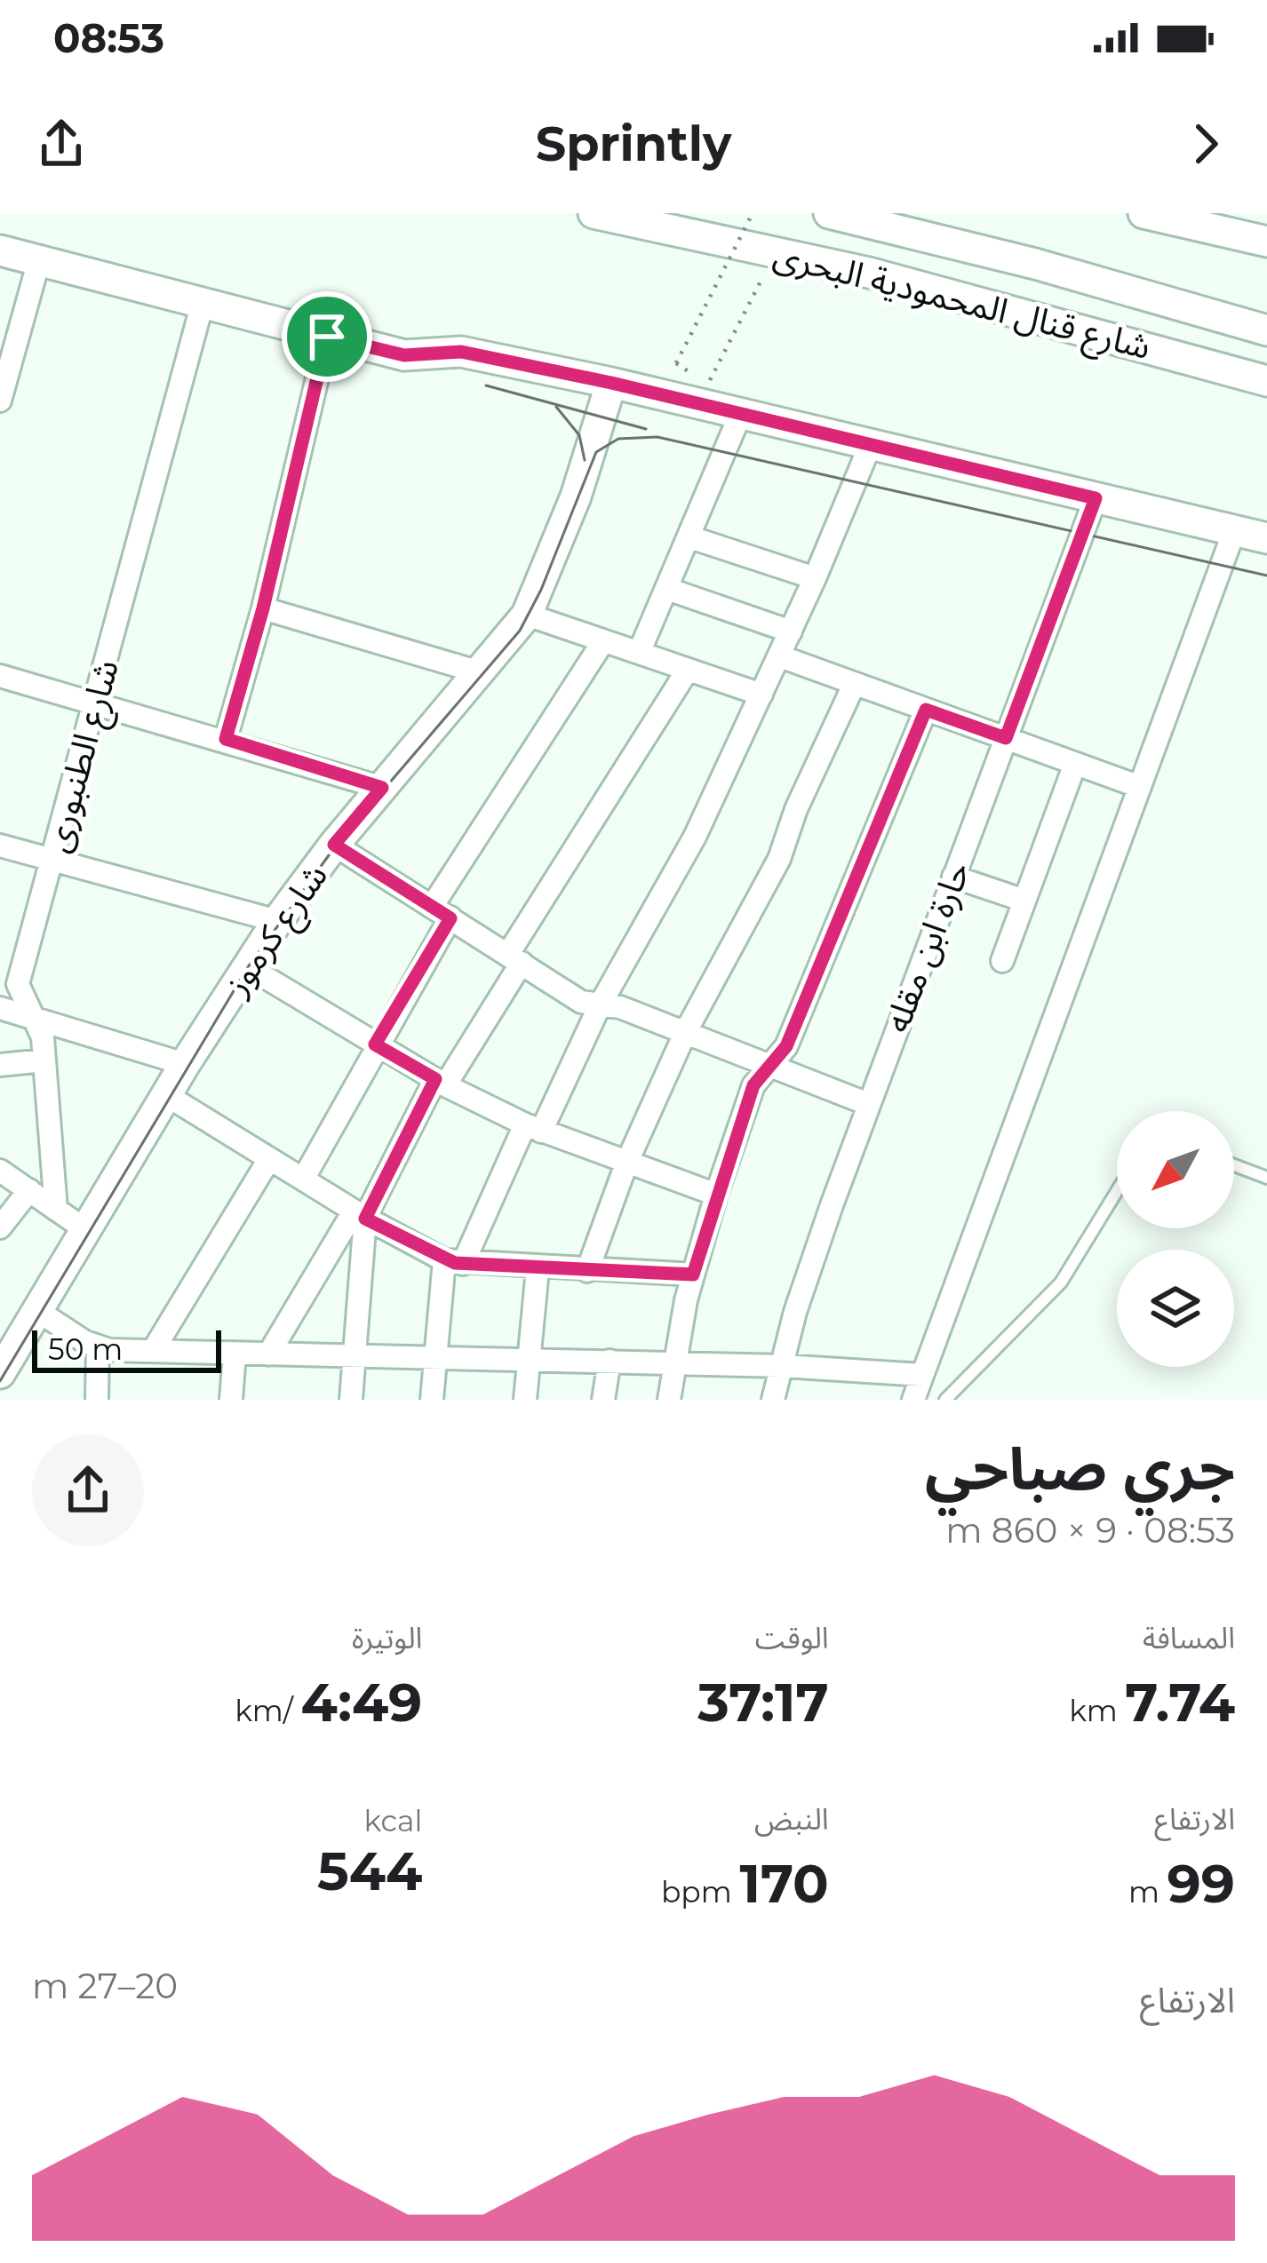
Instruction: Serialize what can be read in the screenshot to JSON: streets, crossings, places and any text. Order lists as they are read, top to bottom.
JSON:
{
  "streets": {
    "main road": ["شارع قنال المحمودية البحرى", "شارع كرموز"],
    "street": ["شارع الطنبورى", "حارة ابن مقله"]
  },
  "scale_bar": "50 m",
  "north": "bottom left",
  "page": {
    "status": "08:53",
    "header": "Sprintly",
    "scale": "50 m",
    "heading": ["جري صباحي", "08:53 · 9 × 860 m"],
    "stats": [
      ["المسافة", "7.74 km"],
      ["الوقت", "37:17"],
      ["الوتيرة", "4:49 /km"],
      ["الارتفاع", "99 m"],
      ["النبض", "170 bpm"],
      ["kcal", "544"]
    ],
    "chart": ["الارتفاع", "20–27 m"]
  }
}
